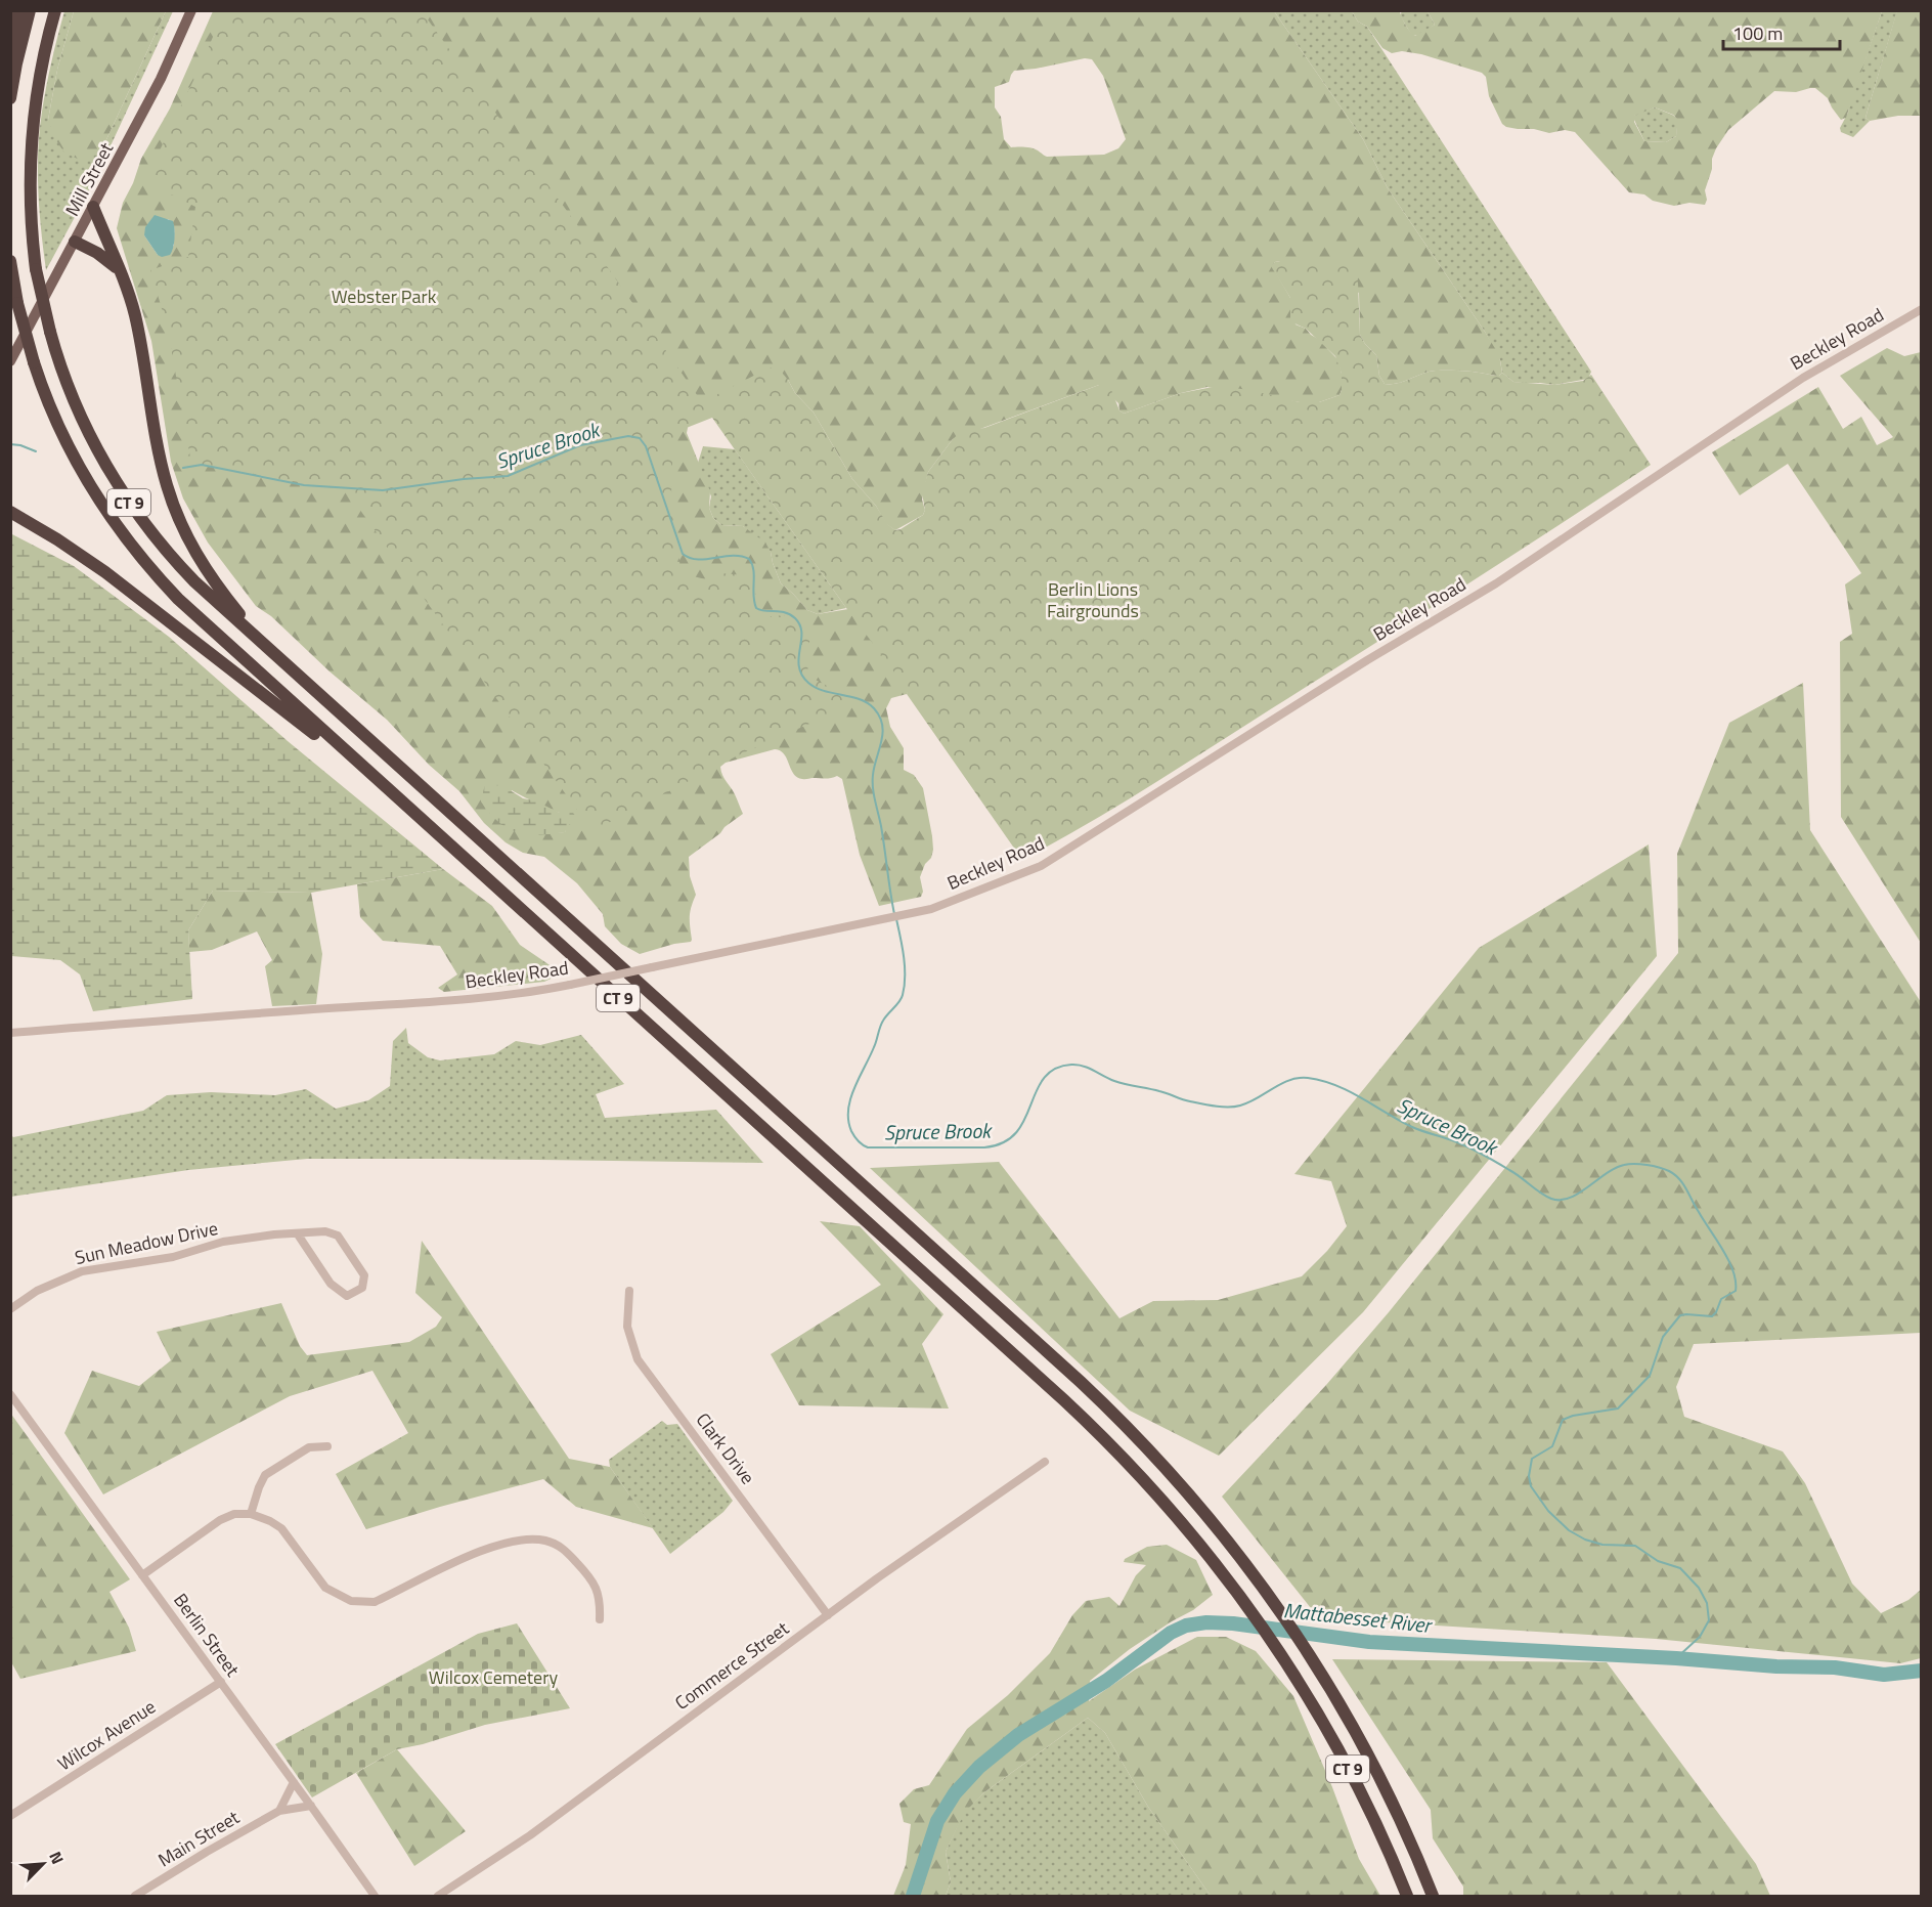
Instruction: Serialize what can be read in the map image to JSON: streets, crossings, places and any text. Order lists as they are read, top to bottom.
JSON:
{
  "streets": {
    "highway": ["CT 9"],
    "main road": ["Mill Street"],
    "street": [
      "Beckley Road",
      "Sun Meadow Drive",
      "Clark Drive",
      "Berlin Street",
      "Commerce Street",
      "Wilcox Avenue",
      "Main Street"
    ]
  },
  "crossings": [
    ["Clark Drive", "Commerce Street"],
    ["Berlin Street", "Wilcox Avenue"],
    ["Berlin Street", "Main Street"]
  ],
  "water": ["Spruce Brook", "Mattabesset River"],
  "parks": ["Webster Park", "Berlin Lions Fairgrounds", "Wilcox Cemetery"],
  "scale_bar": "100 m",
  "north": "top right"
}
